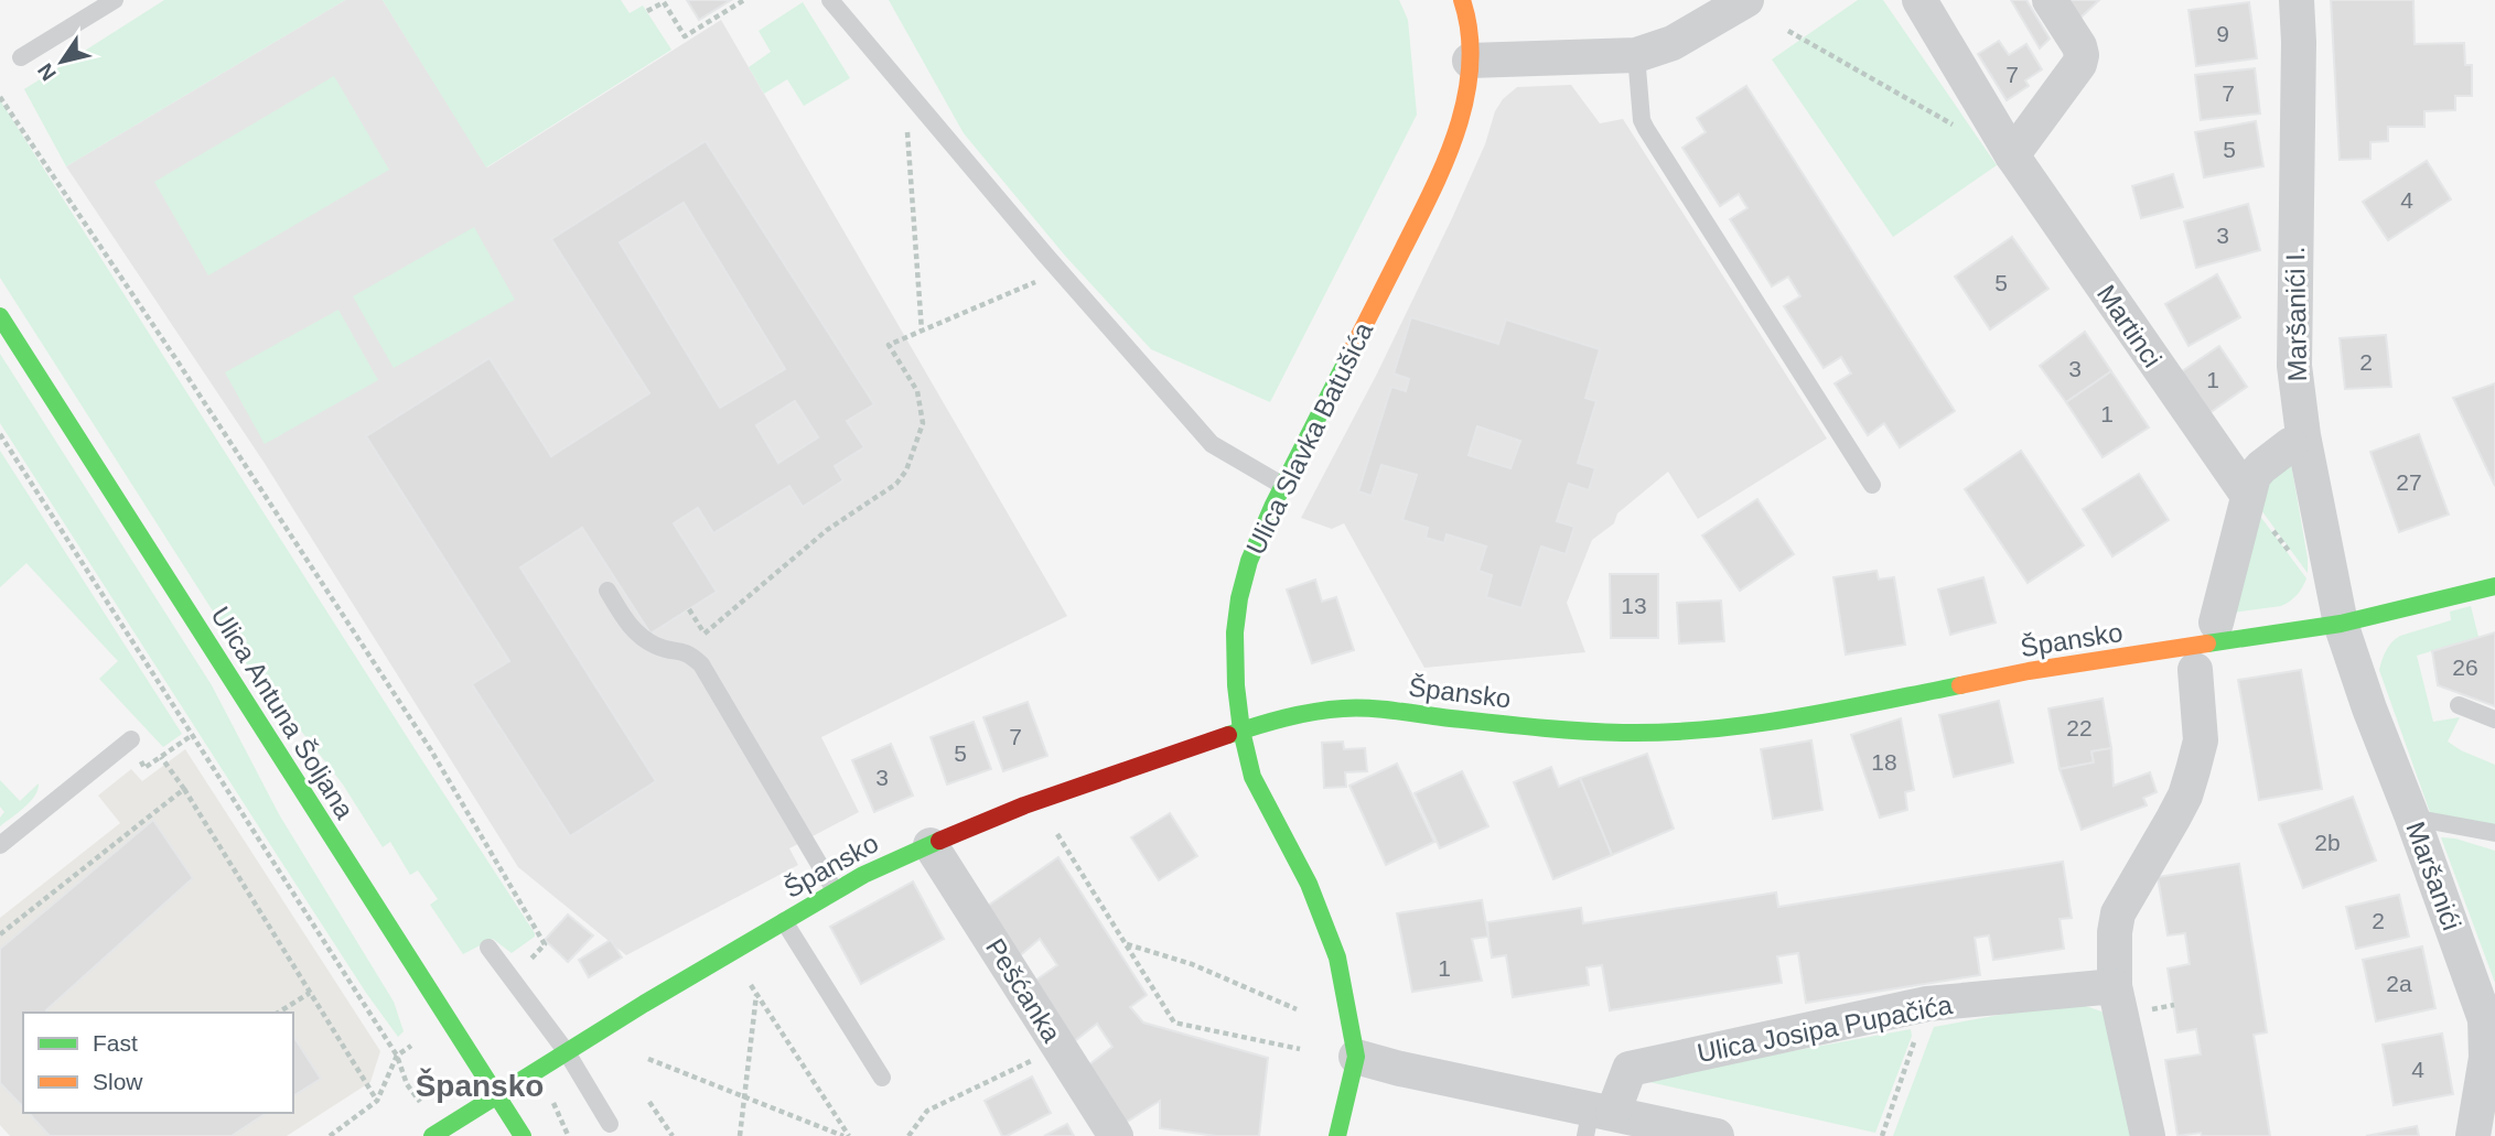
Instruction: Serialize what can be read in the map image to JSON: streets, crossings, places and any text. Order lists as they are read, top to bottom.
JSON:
{
  "streets": {
    "street": [
      "Maršanići I.",
      "Martinci",
      "Ulica Slavka Batušića",
      "Špansko",
      "Ulica Antuna Šoljana",
      "Maršanići",
      "Pešćanka",
      "Ulica Josipa Pupačića"
    ]
  },
  "crossings": [
    ["Maršanići I.", "Špansko"],
    ["Maršanići I.", "Maršanići"],
    ["Ulica Slavka Batušića", "Špansko"],
    ["Špansko", "Ulica Antuna Šoljana"],
    ["Špansko", "Maršanići"],
    ["Špansko", "Pešćanka"]
  ],
  "districts": ["Špansko"],
  "house_numbers": [
    "9",
    "7",
    "7",
    "5",
    "4",
    "3",
    "5",
    "2",
    "3",
    "1",
    "1",
    "27",
    "13",
    "26",
    "22",
    "7",
    "5",
    "18",
    "3",
    "2b",
    "2",
    "1",
    "2a",
    "4"
  ],
  "legend": ["Fast", "Slow"],
  "north": "bottom left"
}
